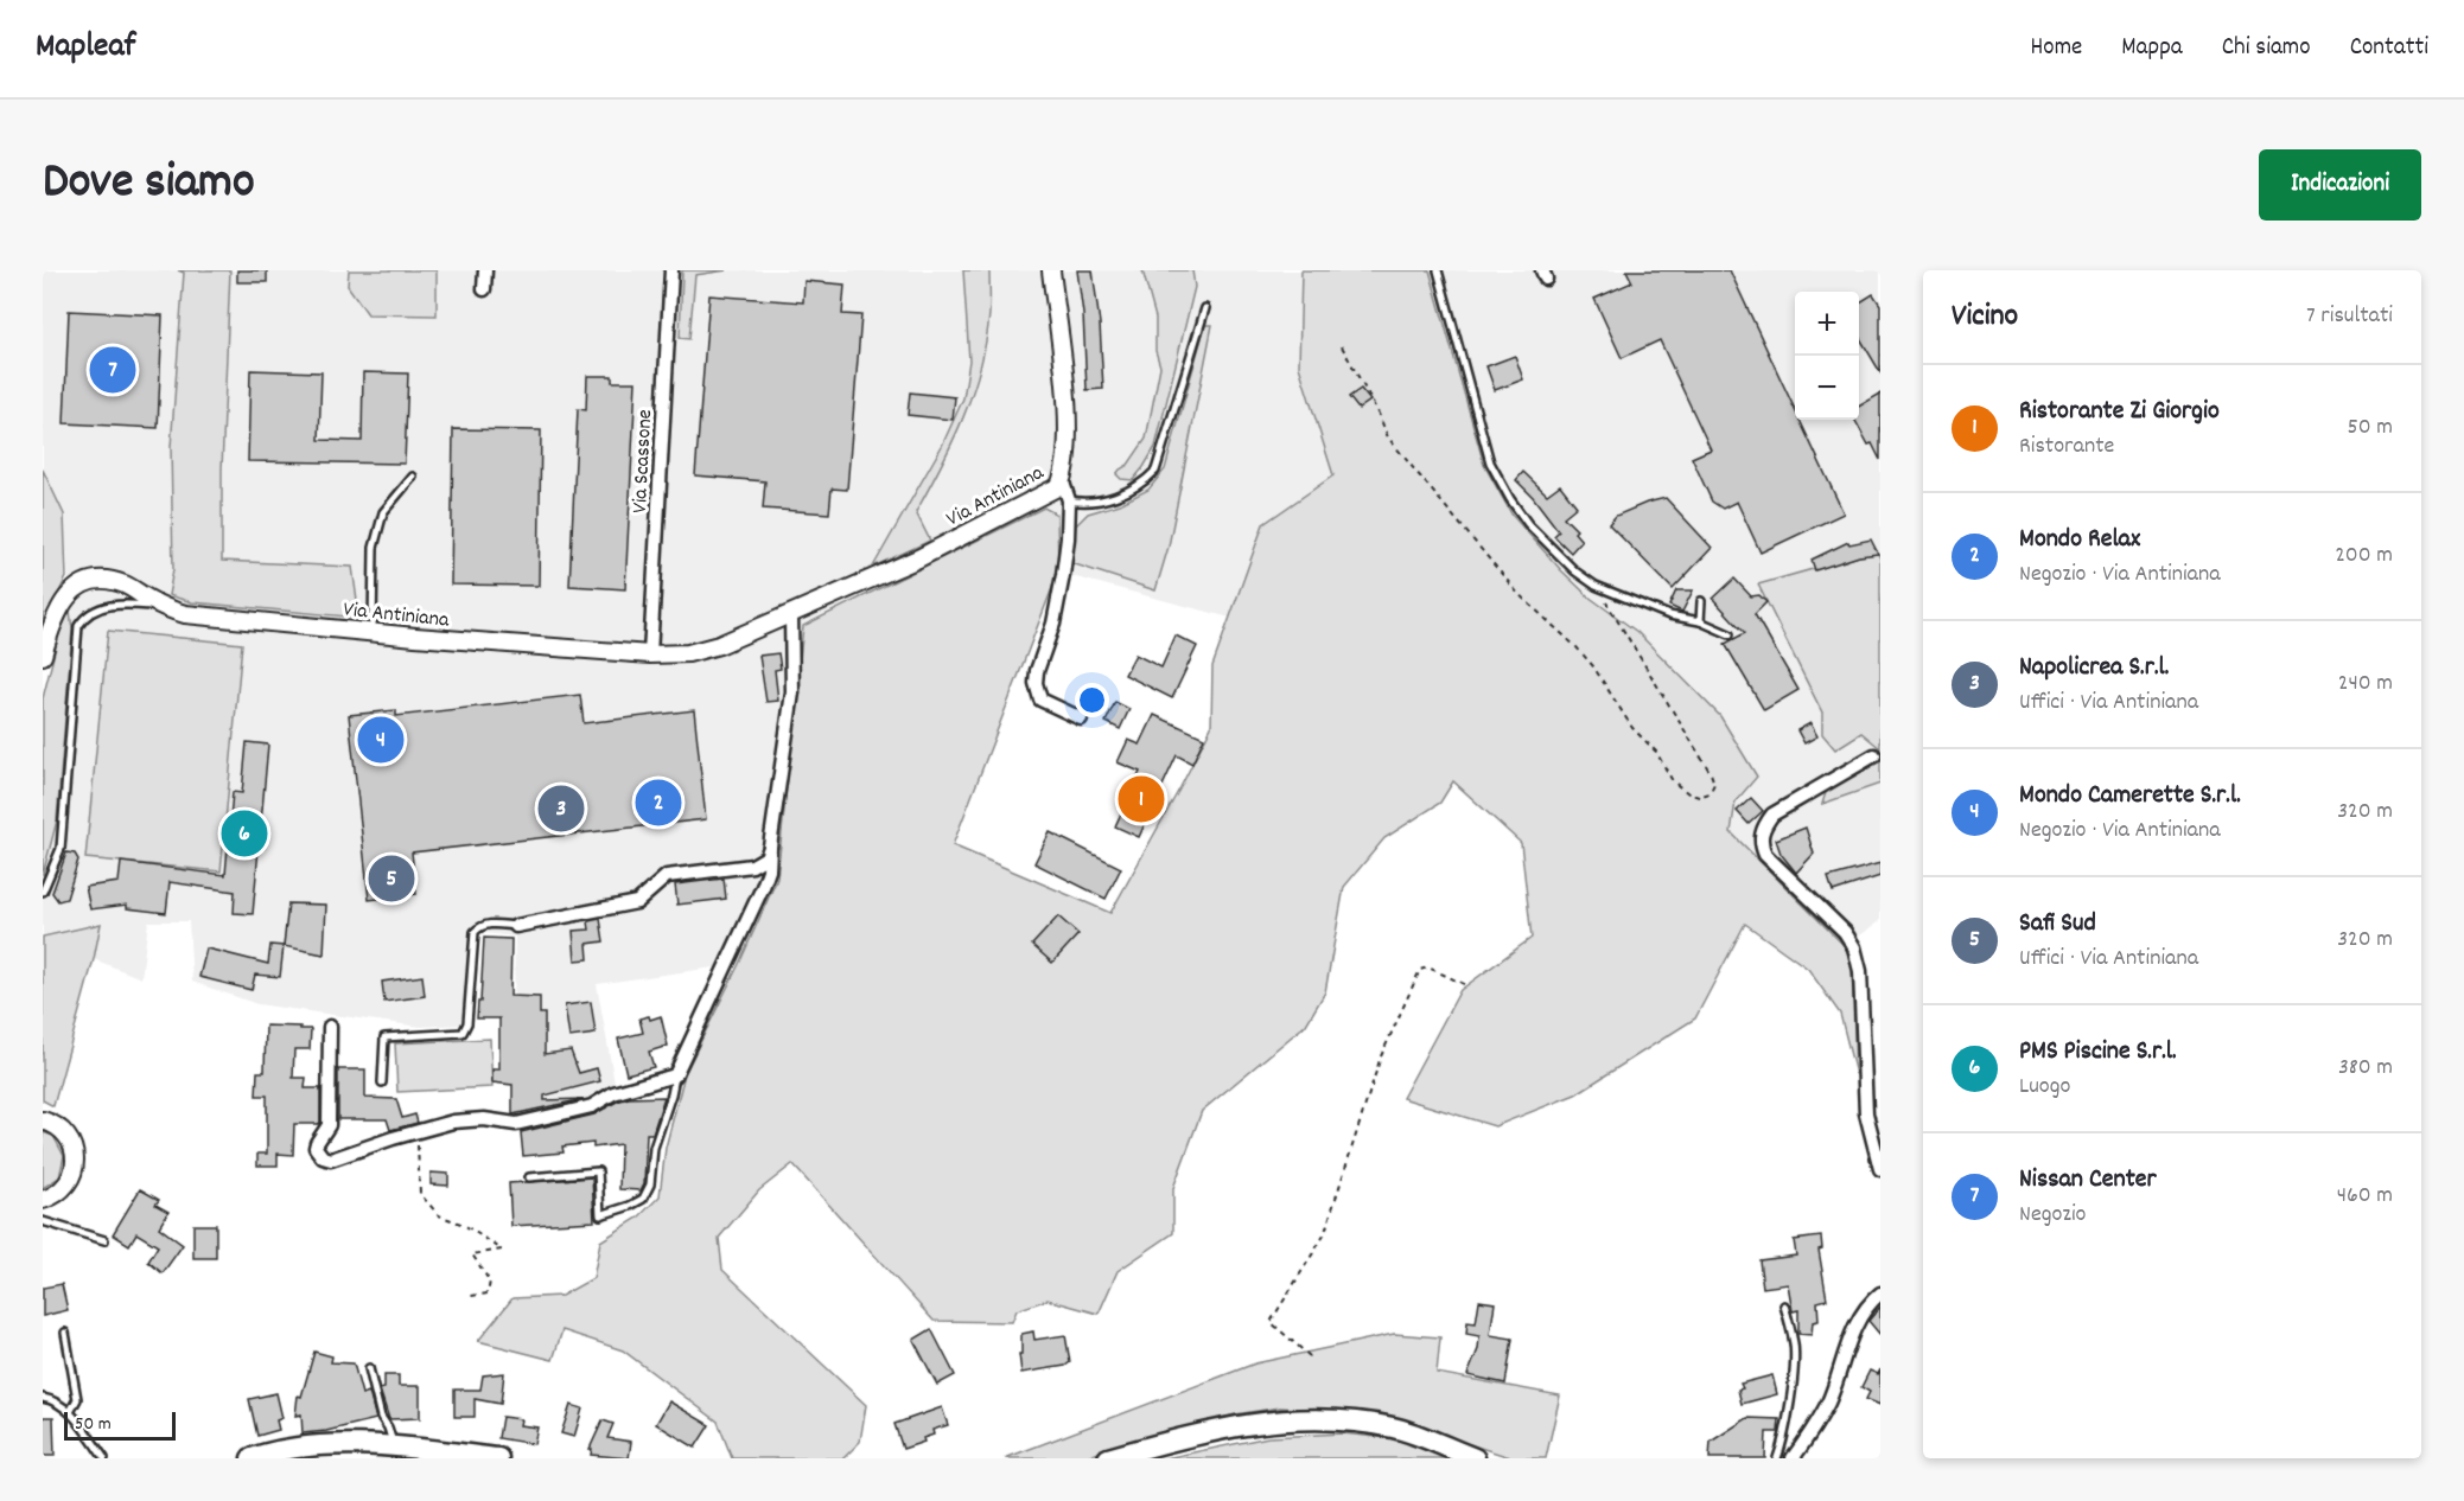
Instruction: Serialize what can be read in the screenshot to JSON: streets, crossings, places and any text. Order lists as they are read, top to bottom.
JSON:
{
  "streets": {
    "street": ["Via Scassone", "Via Antiniana"]
  },
  "crossings": [
    ["Via Scassone", "Via Antiniana"]
  ],
  "scale_bar": "50 m",
  "page": {
    "header": "Mapleaf",
    "nav": [
      "Home",
      "Mappa",
      "Chi siamo",
      "Contatti"
    ],
    "title": "Dove siamo",
    "buttons": "Indicazioni",
    "heading": ["Vicino", "7 risultati"],
    "map_buttons": ["+", "−"],
    "pins": [
      "7",
      "4",
      "1",
      "2",
      "3",
      "6",
      "5"
    ],
    "list": [
      {
        "mark": "1",
        "name": "Ristorante Zi Giorgio",
        "note": "Ristorante",
        "value": "50 m"
      },
      {
        "mark": "2",
        "name": "Mondo Relax",
        "note": "Negozio · Via Antiniana",
        "value": "200 m"
      },
      {
        "mark": "3",
        "name": "Napolicrea S.r.l.",
        "note": "Uffici · Via Antiniana",
        "value": "240 m"
      },
      {
        "mark": "4",
        "name": "Mondo Camerette S.r.l.",
        "note": "Negozio · Via Antiniana",
        "value": "320 m"
      },
      {
        "mark": "5",
        "name": "Safi Sud",
        "note": "Uffici · Via Antiniana",
        "value": "320 m"
      },
      {
        "mark": "6",
        "name": "PMS Piscine S.r.l.",
        "note": "Luogo",
        "value": "380 m"
      },
      {
        "mark": "7",
        "name": "Nissan Center",
        "note": "Negozio",
        "value": "460 m"
      }
    ],
    "scale": "50 m"
  }
}
